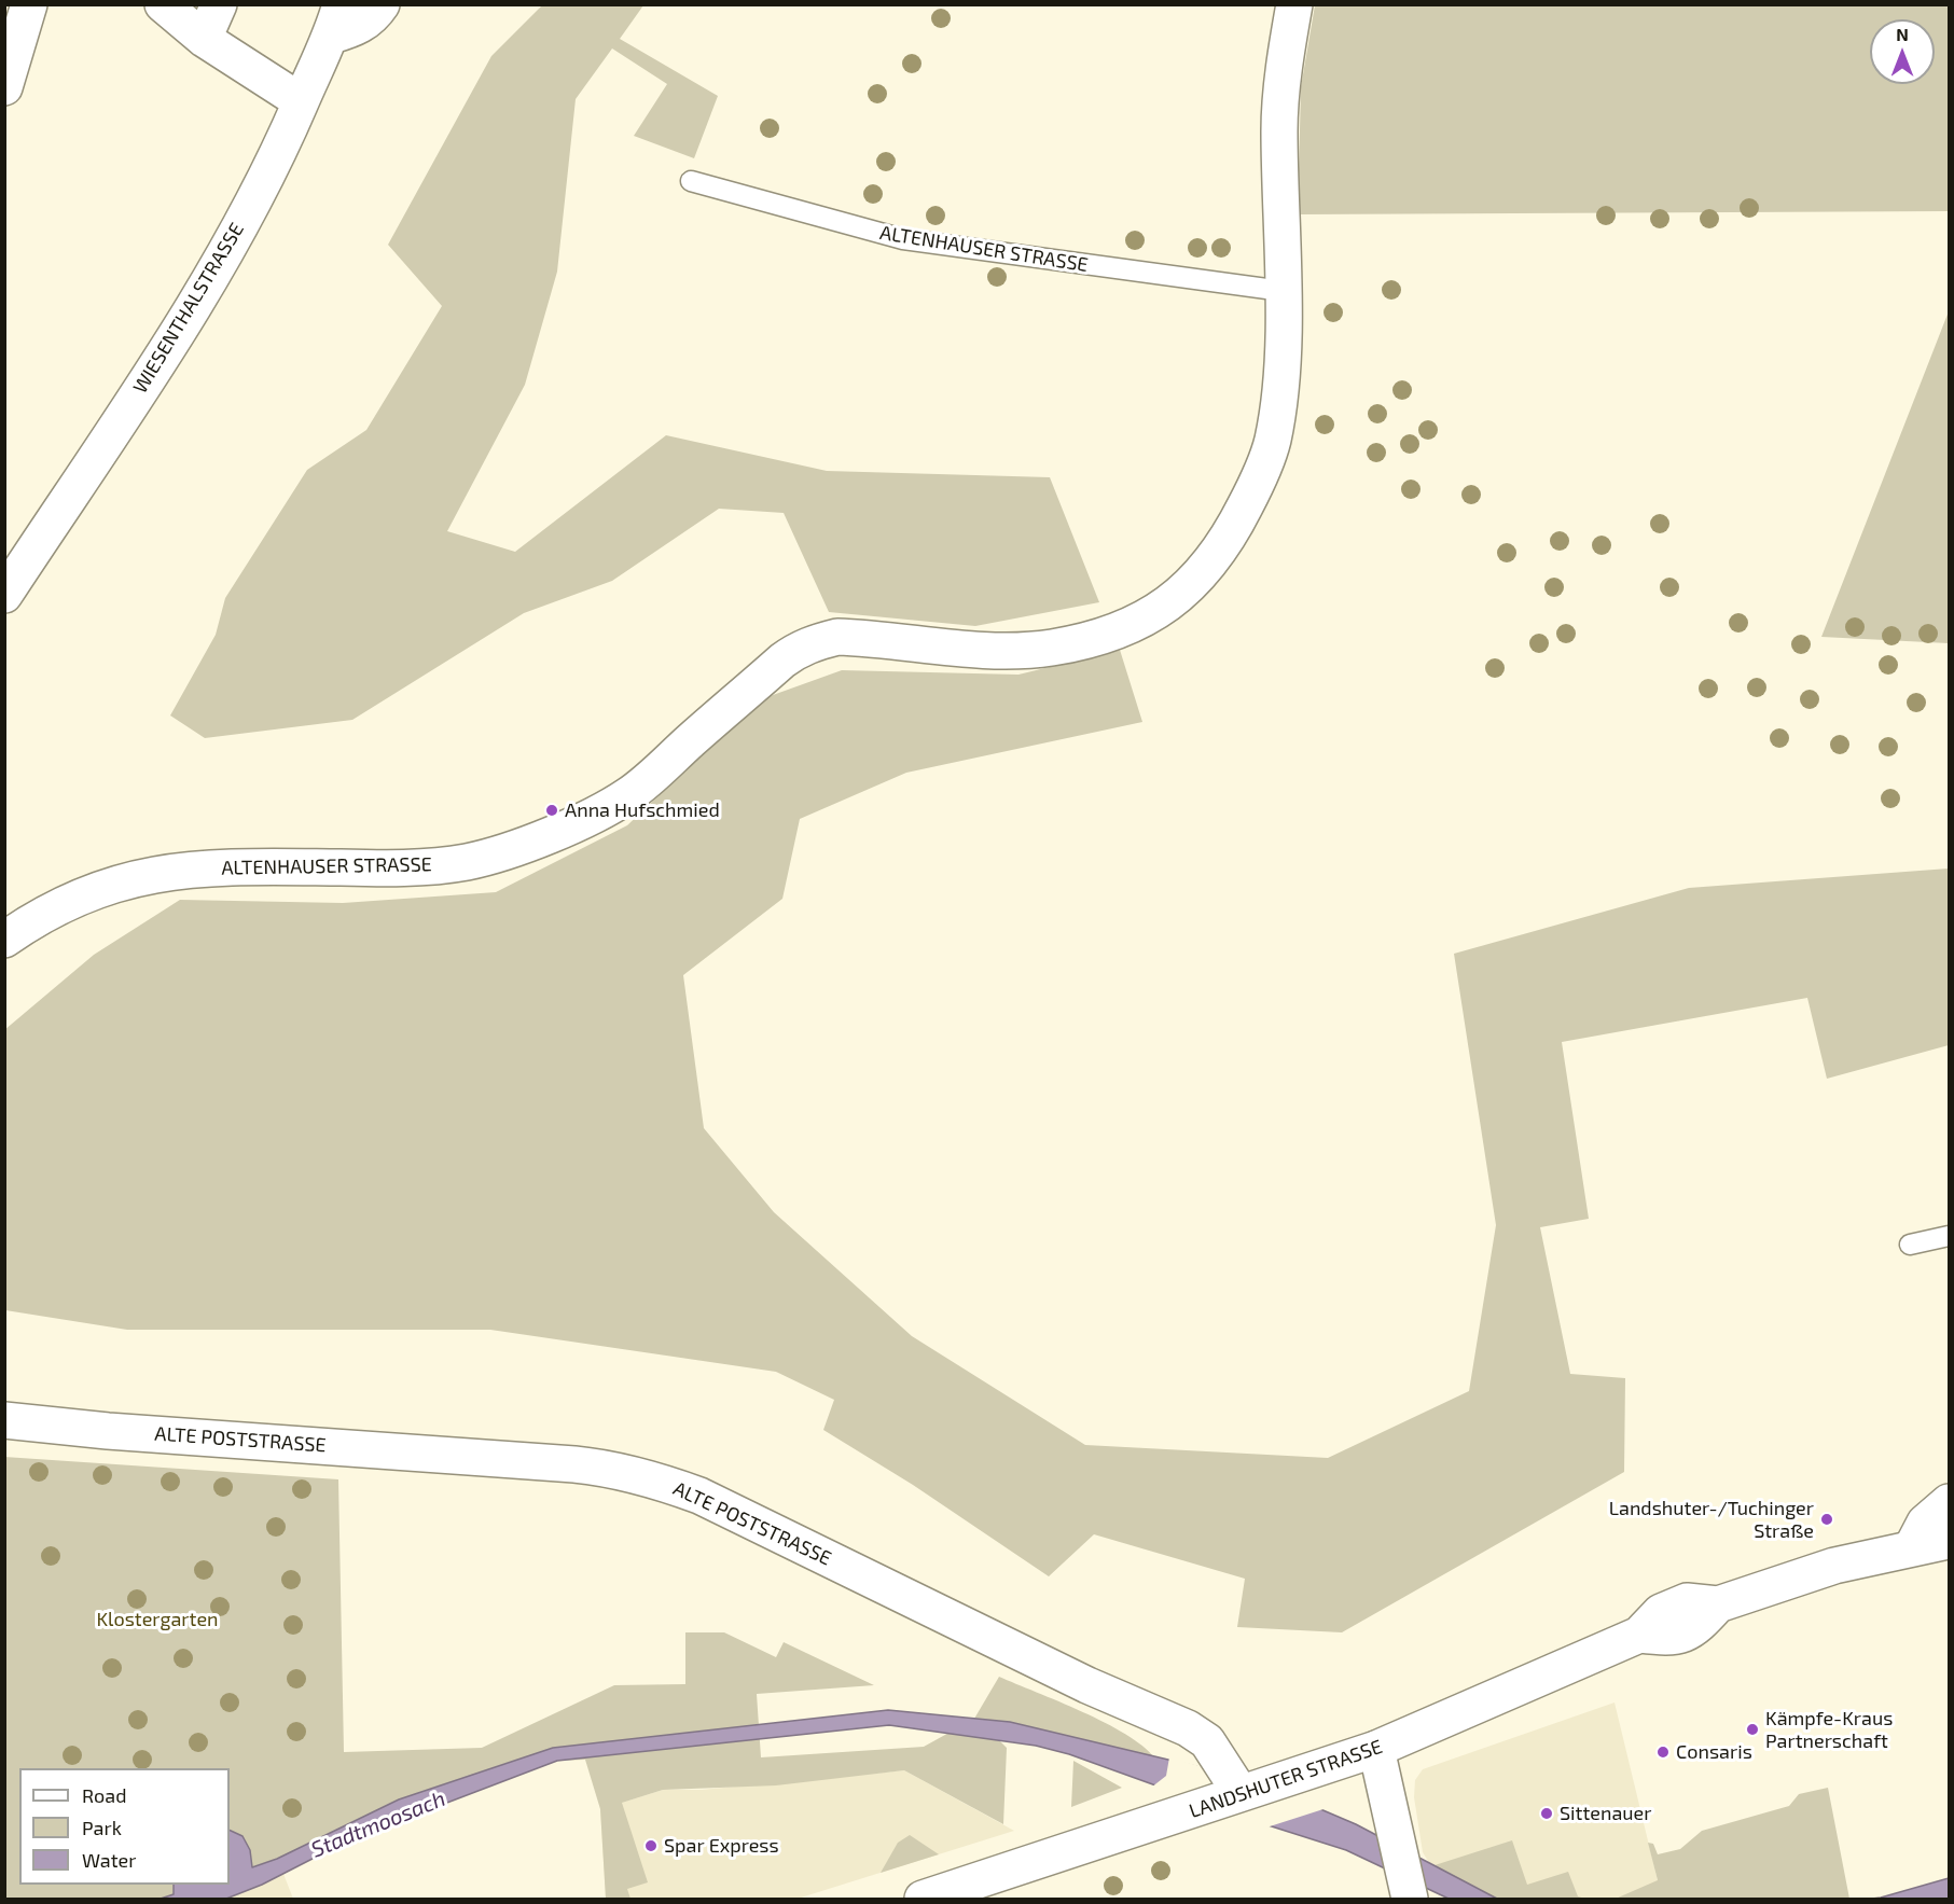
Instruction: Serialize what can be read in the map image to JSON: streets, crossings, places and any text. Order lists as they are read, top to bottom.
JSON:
{
  "streets": {
    "street": [
      "ALTENHAUSER STRASSE",
      "WIESENTHALSTRASSE",
      "ALTE POSTSTRASSE",
      "LANDSHUTER STRASSE"
    ]
  },
  "crossings": [
    ["ALTE POSTSTRASSE", "LANDSHUTER STRASSE"]
  ],
  "water": ["Stadtmoosach"],
  "parks": ["Klostergarten"],
  "places": [
    "Anna Hufschmied",
    "Landshuter-/Tuchinger Straße",
    "Kämpfe-Kraus Partnerschaft",
    "Consaris",
    "Sittenauer",
    "Spar Express"
  ],
  "legend": ["Road", "Park", "Water"],
  "north": "top"
}
